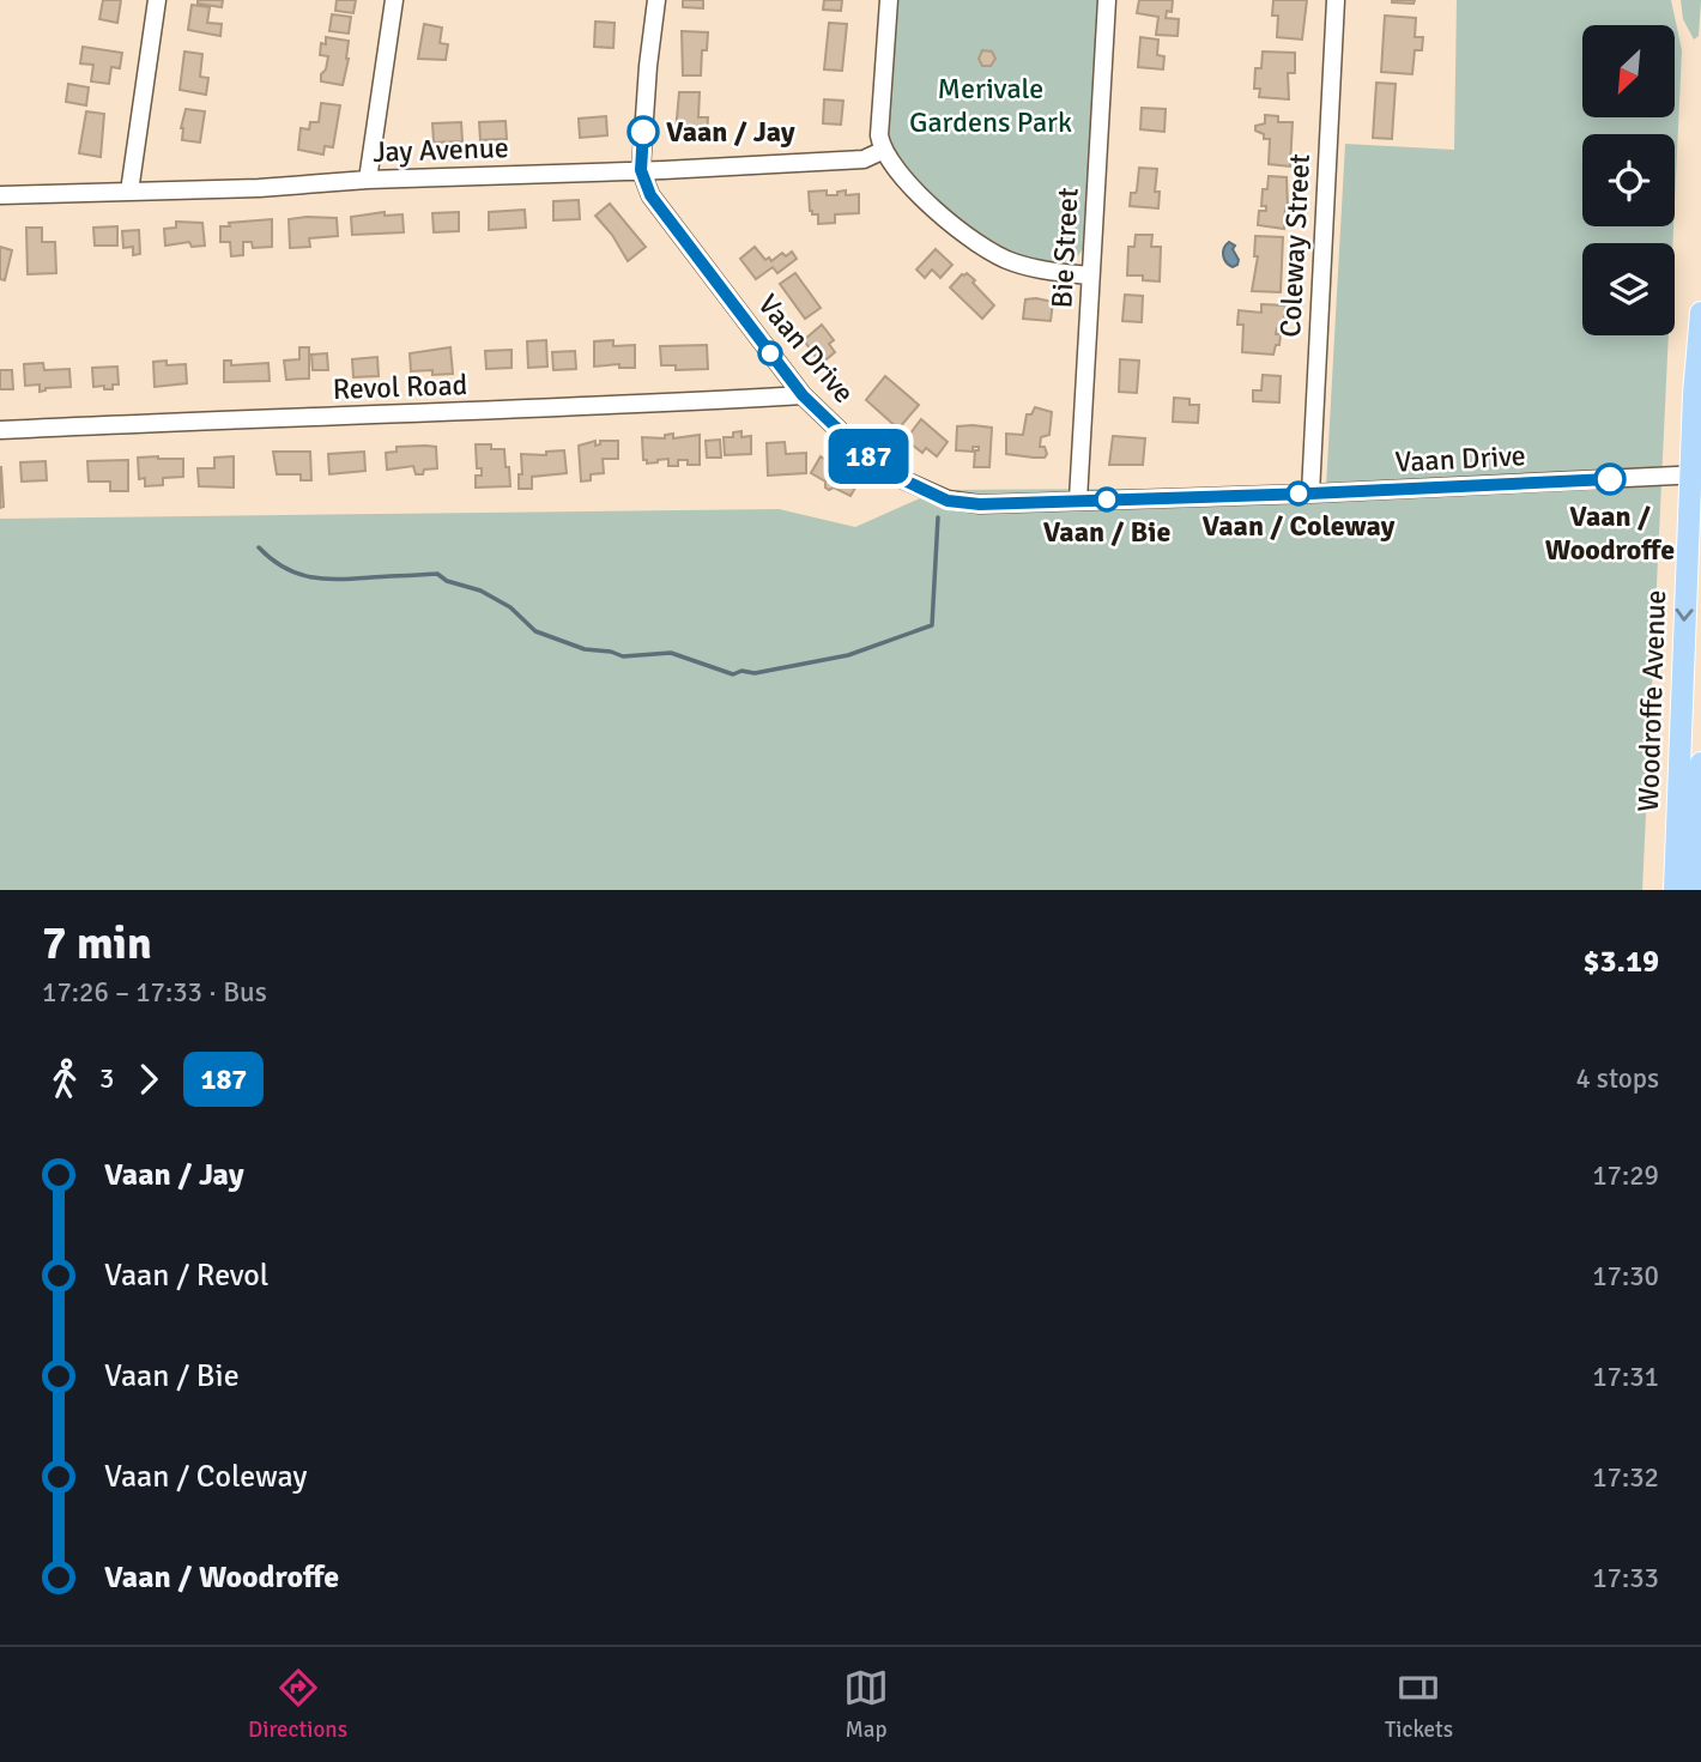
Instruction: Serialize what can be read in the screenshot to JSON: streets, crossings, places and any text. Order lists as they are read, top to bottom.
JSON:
{
  "streets": {
    "main road": ["Woodroffe Avenue"],
    "street": [
      "Jay Avenue",
      "Coleway Street",
      "Bie Street",
      "Vaan Drive",
      "Revol Road"
    ]
  },
  "crossings": [
    ["Jay Avenue", "Vaan Drive"],
    ["Coleway Street", "Vaan Drive"],
    ["Bie Street", "Vaan Drive"],
    ["Vaan Drive", "Revol Road"],
    ["Vaan Drive", "Woodroffe Avenue"]
  ],
  "parks": ["Merivale Gardens Park"],
  "places": [
    "Vaan / Jay",
    "Vaan / Woodroffe",
    "Vaan / Coleway",
    "Vaan / Bie"
  ],
  "lines": ["bus line 187"],
  "north": "bottom left",
  "page": {
    "on_map": "187",
    "heading": ["7 min", "17:26 – 17:33 · Bus", "$3.19"],
    "legs": ["3", "187", "4 stops"],
    "list": [
      {
        "name": "Vaan / Jay",
        "value": "17:29"
      },
      {
        "name": "Vaan / Revol",
        "value": "17:30"
      },
      {
        "name": "Vaan / Bie",
        "value": "17:31"
      },
      {
        "name": "Vaan / Coleway",
        "value": "17:32"
      },
      {
        "name": "Vaan / Woodroffe",
        "value": "17:33"
      }
    ],
    "tabs": ["Directions", "Map", "Tickets"]
  }
}
